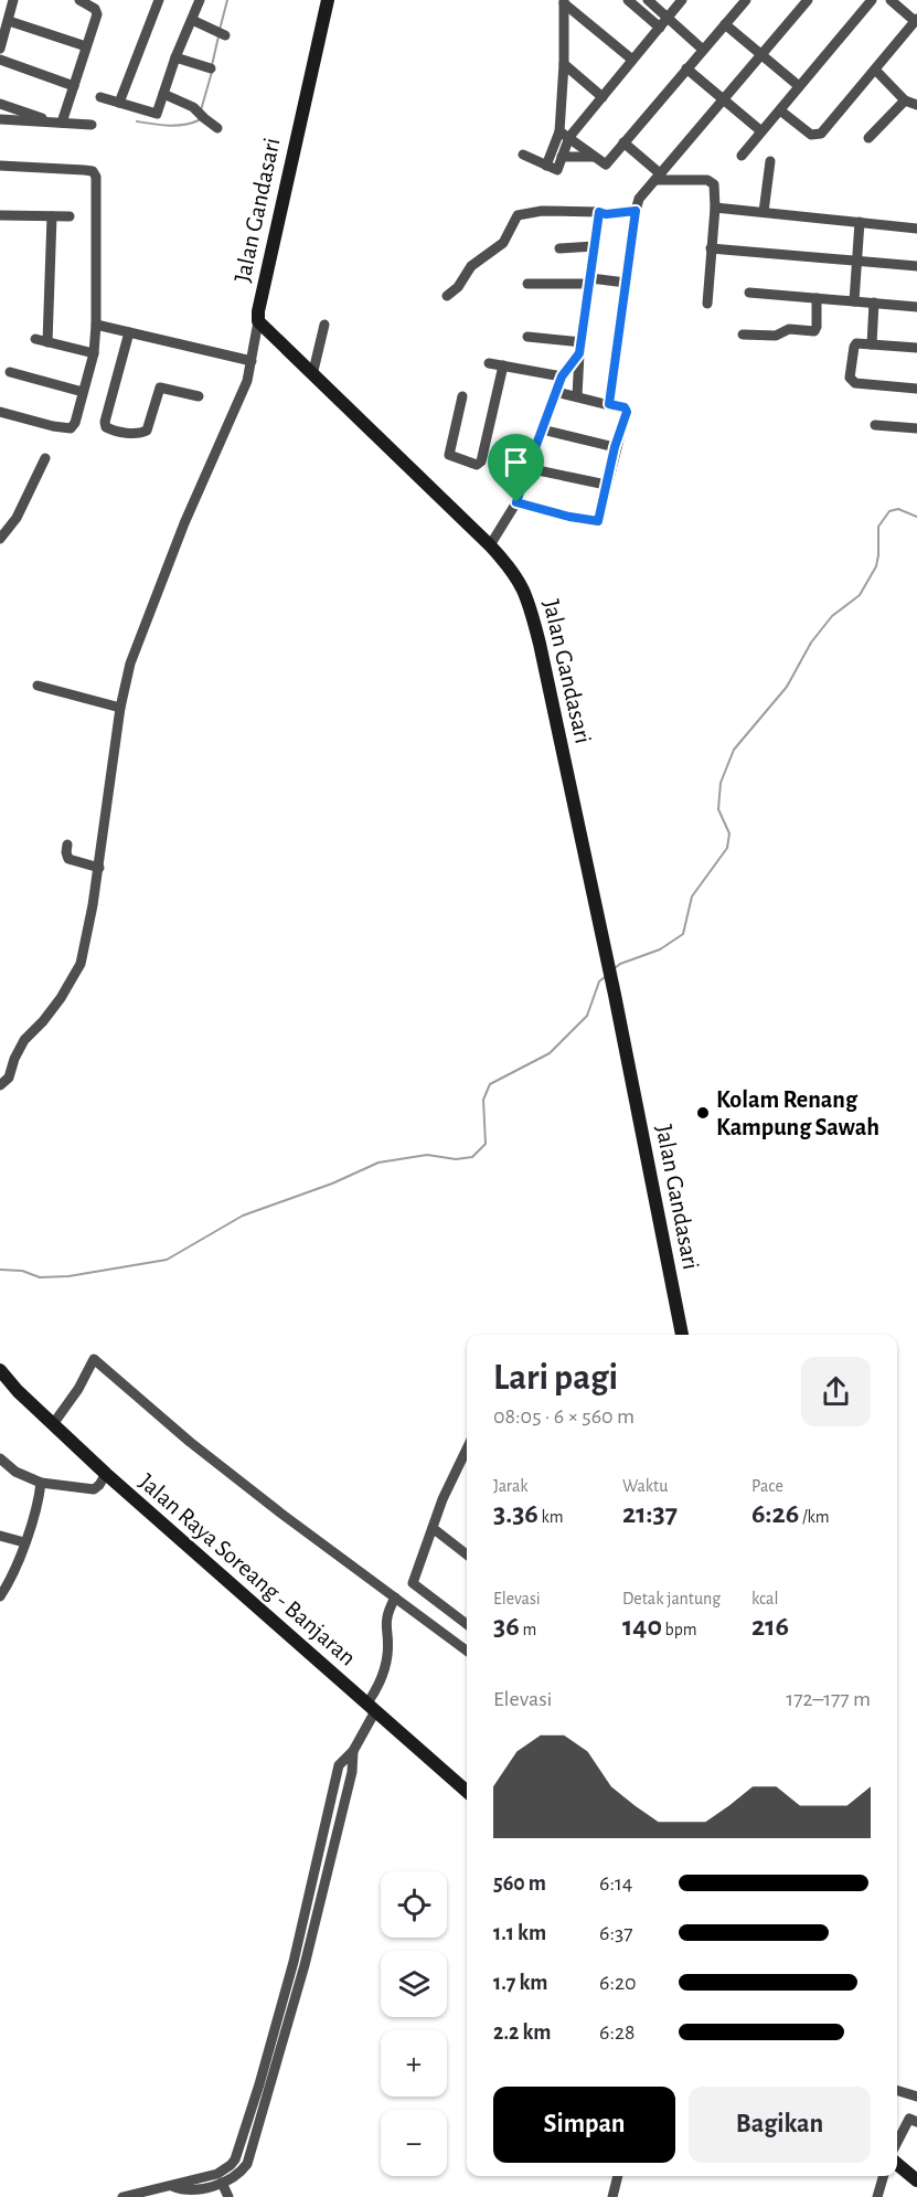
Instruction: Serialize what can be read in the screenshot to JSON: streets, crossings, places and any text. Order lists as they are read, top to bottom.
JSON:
{
  "streets": {
    "street": ["Jalan Gandasari", "Jalan Raya Soreang - Banjaran"]
  },
  "places": ["Kolam Renang Kampung Sawah"],
  "page": {
    "heading": ["Lari pagi", "08:05 · 6 × 560 m"],
    "stats": [
      ["Jarak", "3.36 km"],
      ["Waktu", "21:37"],
      ["Pace", "6:26 /km"],
      ["Elevasi", "36 m"],
      ["Detak jantung", "140 bpm"],
      ["kcal", "216"]
    ],
    "chart": ["Elevasi", "172–177 m"],
    "list": [
      {
        "name": "560 m",
        "note": "6:14"
      },
      {
        "name": "1.1 km",
        "note": "6:37"
      },
      {
        "name": "1.7 km",
        "note": "6:20"
      },
      {
        "name": "2.2 km",
        "note": "6:28"
      }
    ],
    "map_buttons": ["+", "−"],
    "buttons": ["Simpan", "Bagikan"]
  }
}
